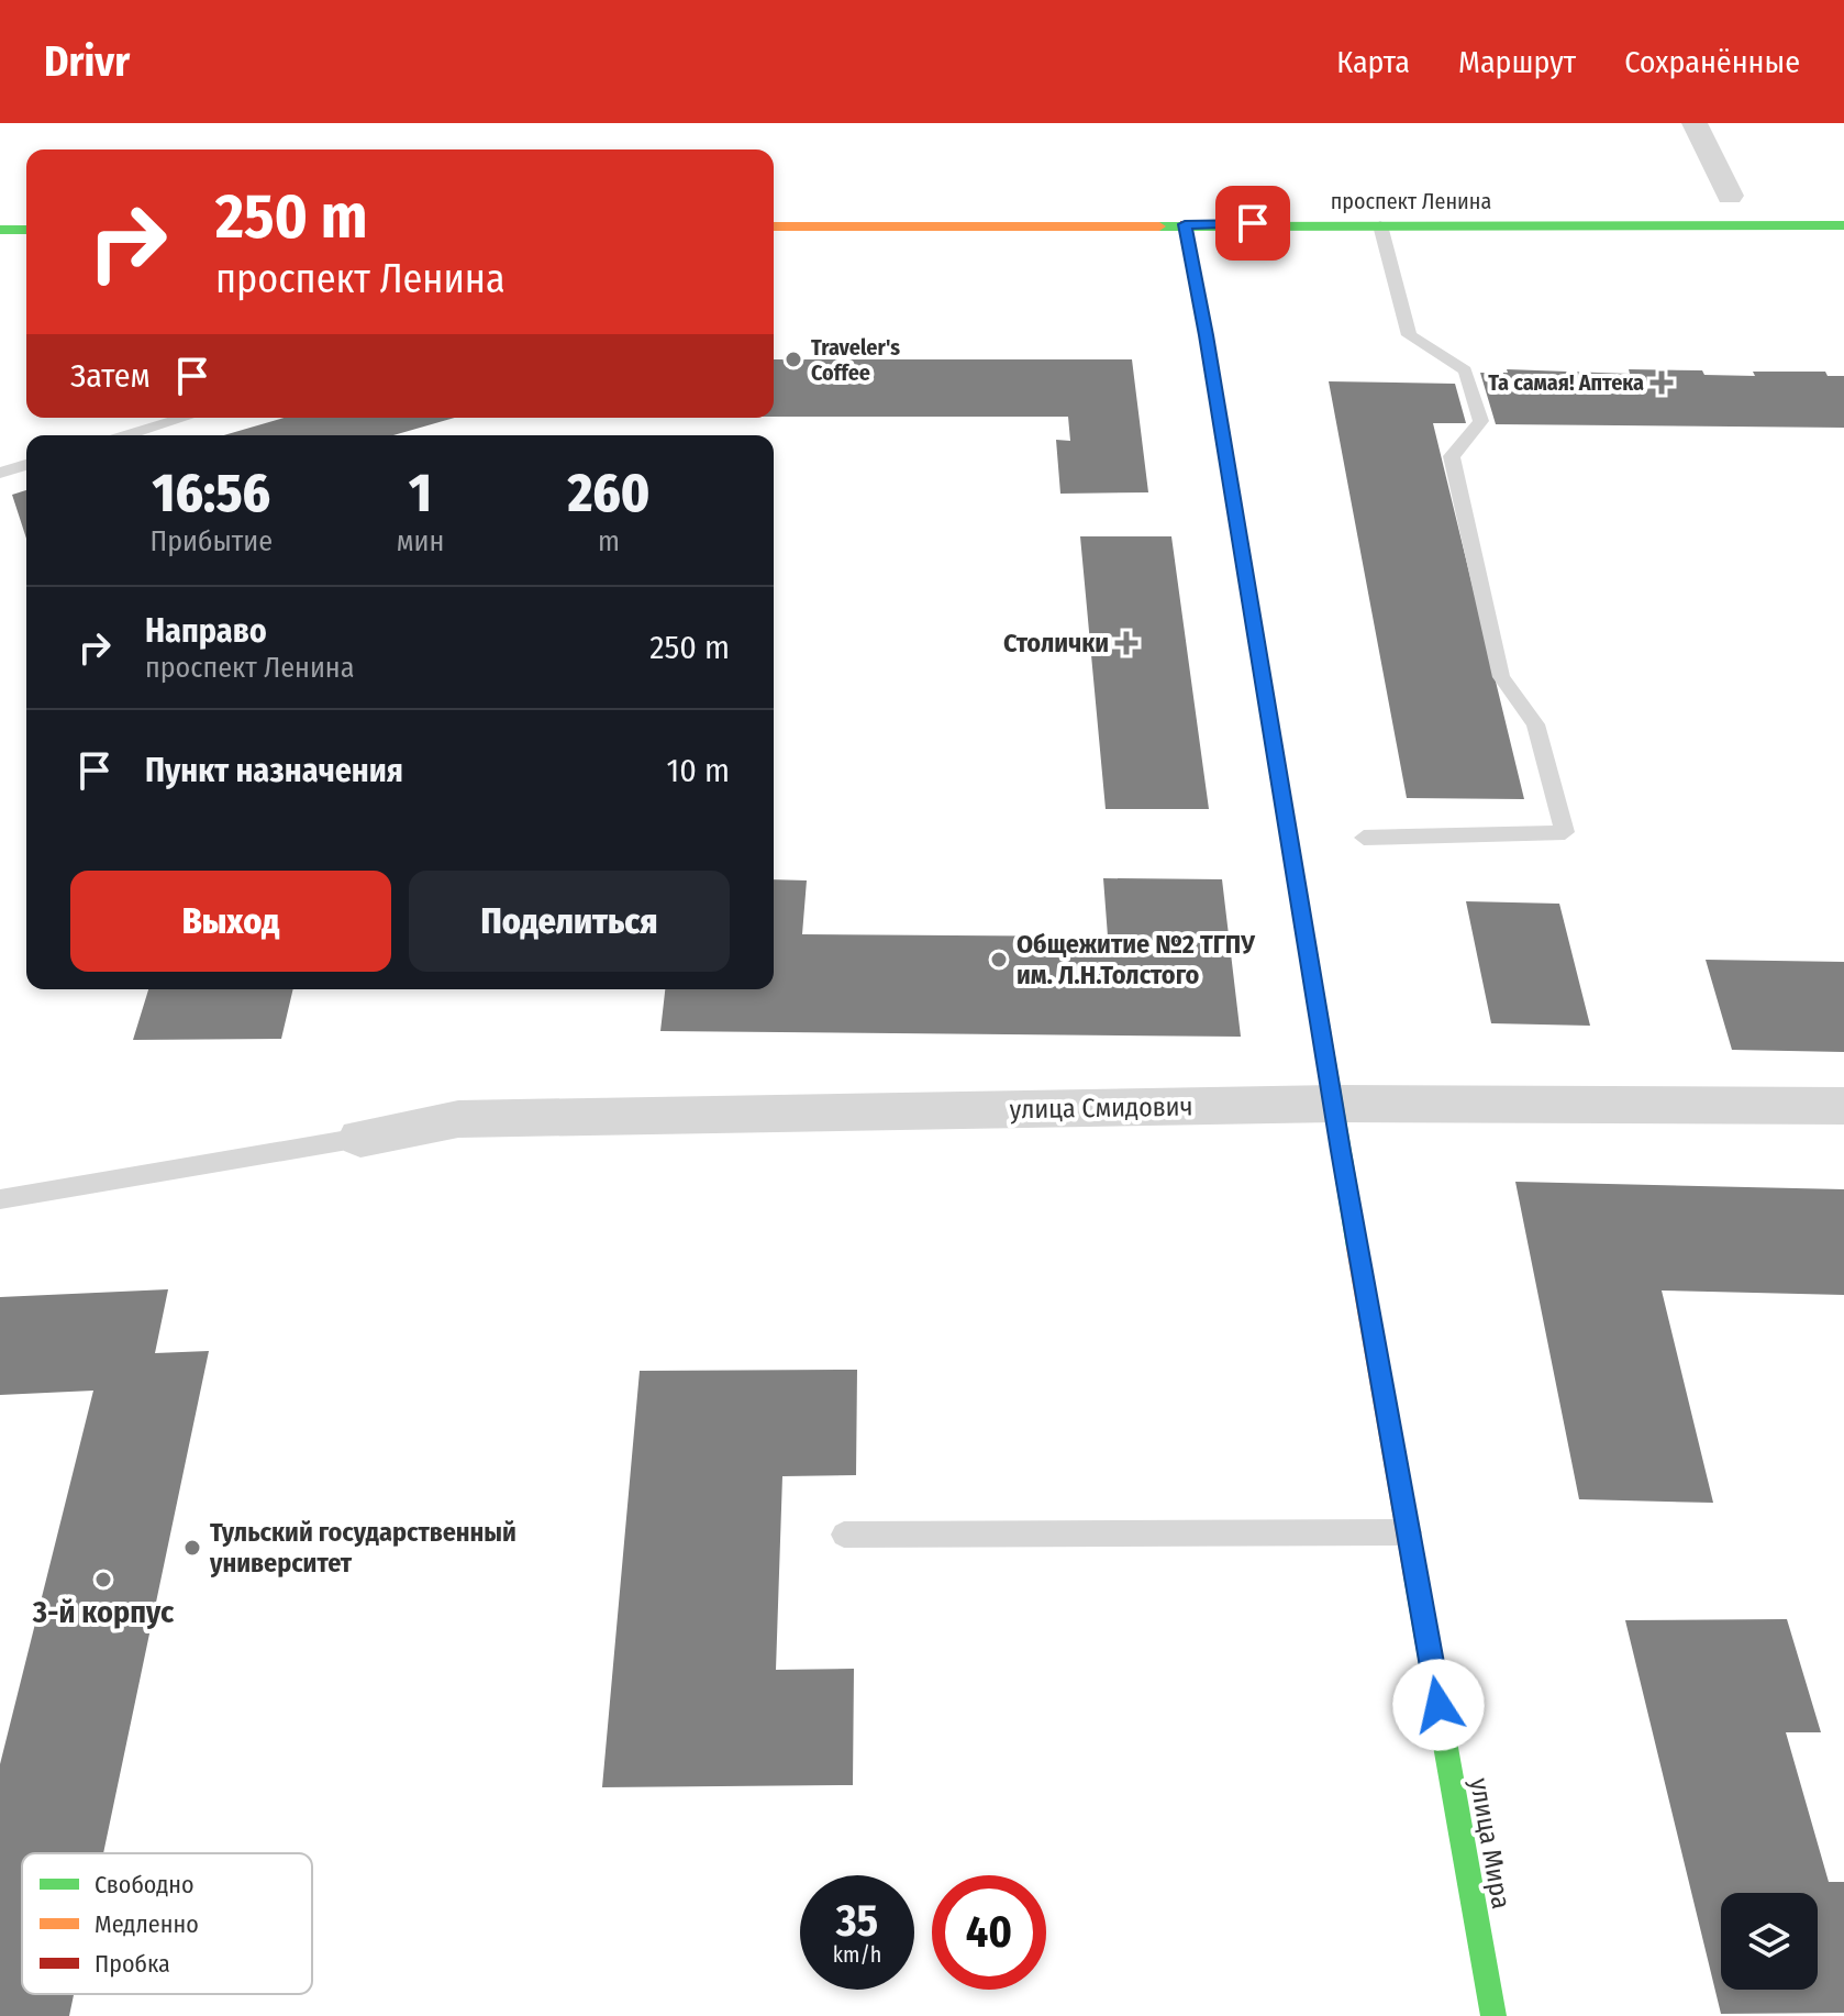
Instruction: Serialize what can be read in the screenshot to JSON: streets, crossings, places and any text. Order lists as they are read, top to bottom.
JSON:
{
  "streets": {
    "street": ["проспект Ленина", "улица Смидович", "улица Мира"]
  },
  "crossings": [
    ["проспект Ленина", "улица Мира"],
    ["улица Смидович", "улица Мира"]
  ],
  "places": {
    "other": [
      "Traveler's Coffee",
      "Общежитие №2 ТГПУ им. Л.Н.Толстого",
      "Тульский государственный университет",
      "3-й корпус"
    ],
    "health": ["Та самая! Аптека", "Столички"]
  },
  "legend": ["Свободно", "Медленно", "Пробка"],
  "page": {
    "header": "Drivr",
    "nav": ["Карта", "Маршрут", "Сохранённые"],
    "turn": ["250 m", "проспект Ленина"],
    "then": "Затем",
    "eta": [
      "16:56",
      "Прибытие",
      "1",
      "мин",
      "260",
      "m"
    ],
    "list": [
      {
        "name": "Направо",
        "note": "проспект Ленина",
        "value": "250 m"
      },
      {
        "name": "Пункт назначения",
        "value": "10 m"
      }
    ],
    "buttons": ["Выход", "Поделиться"],
    "speed": "35 km/h",
    "limit": "40"
  }
}
